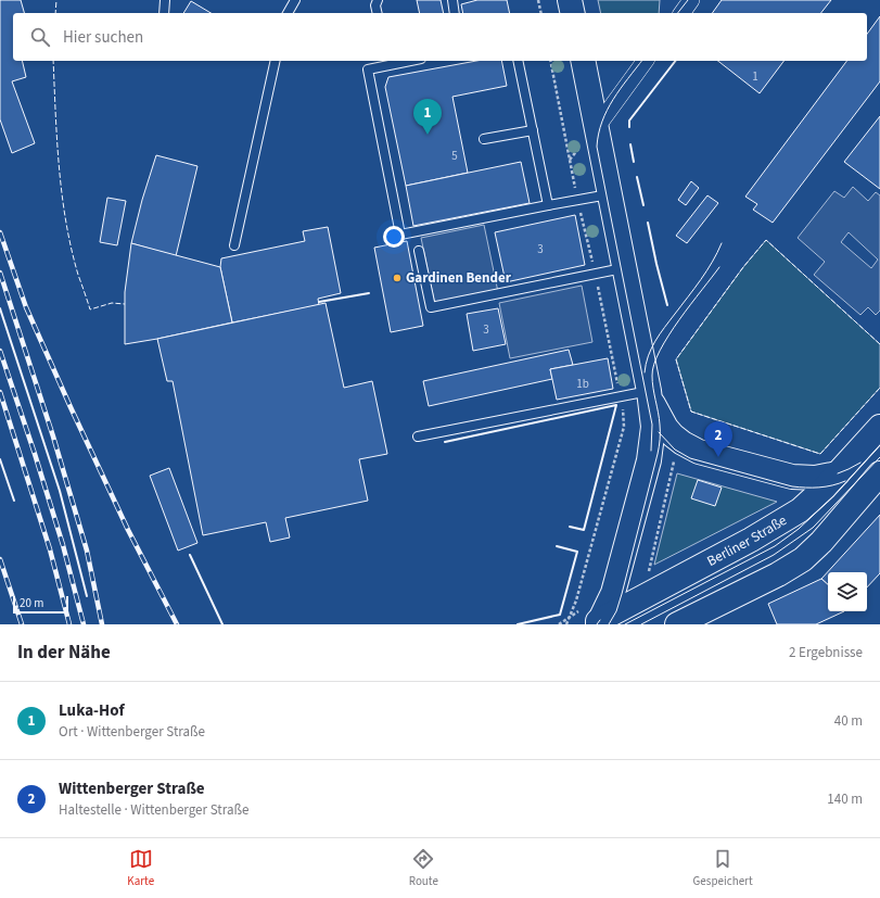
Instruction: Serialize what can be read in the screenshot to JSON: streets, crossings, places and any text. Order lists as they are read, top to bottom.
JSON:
{
  "streets": {
    "main road": ["Berliner Straße"]
  },
  "places": ["Gardinen Bender"],
  "house_numbers": [
    "1",
    "5",
    "3",
    "3",
    "1b"
  ],
  "scale_bar": "20 m",
  "page": {
    "search": "Hier suchen",
    "pins": ["1", "2"],
    "scale": "20 m",
    "heading": ["In der Nähe", "2 Ergebnisse"],
    "list": [
      {
        "mark": "1",
        "name": "Luka-Hof",
        "note": "Ort · Wittenberger Straße",
        "value": "40 m"
      },
      {
        "mark": "2",
        "name": "Wittenberger Straße",
        "note": "Haltestelle · Wittenberger Straße",
        "value": "140 m"
      }
    ],
    "nav": ["Karte", "Route", "Gespeichert"]
  }
}
